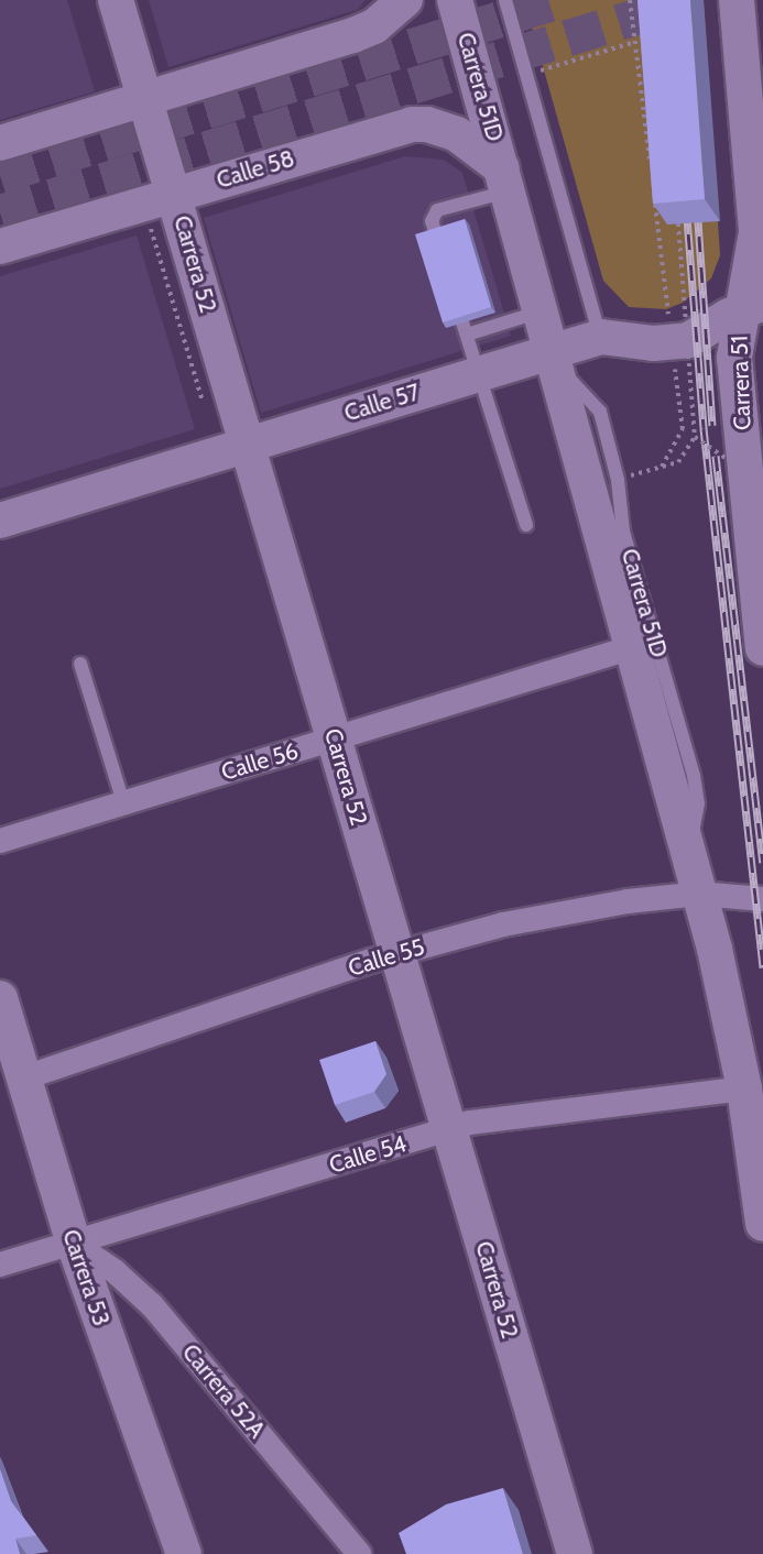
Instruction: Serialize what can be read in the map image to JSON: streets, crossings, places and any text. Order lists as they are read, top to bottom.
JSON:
{
  "streets": {
    "main road": [
      "Carrera 51D",
      "Calle 58",
      "Carrera 52",
      "Carrera 51",
      "Calle 57",
      "Carrera 53"
    ],
    "street": [
      "Calle 56",
      "Calle 55",
      "Calle 54",
      "Carrera 52A"
    ]
  },
  "crossings": [
    ["Carrera 51D", "Calle 58"],
    ["Carrera 51D", "Calle 57"],
    ["Carrera 51D", "Calle 56"],
    ["Carrera 51D", "Calle 55"],
    ["Carrera 51D", "Calle 54"],
    ["Calle 58", "Carrera 52"],
    ["Carrera 52", "Calle 57"],
    ["Carrera 52", "Calle 56"],
    ["Carrera 52", "Calle 55"],
    ["Carrera 52", "Calle 54"],
    ["Carrera 51", "Calle 57"],
    ["Calle 55", "Carrera 53"],
    ["Calle 54", "Carrera 53"],
    ["Calle 54", "Carrera 52A"],
    ["Carrera 53", "Carrera 52A"]
  ]
}
